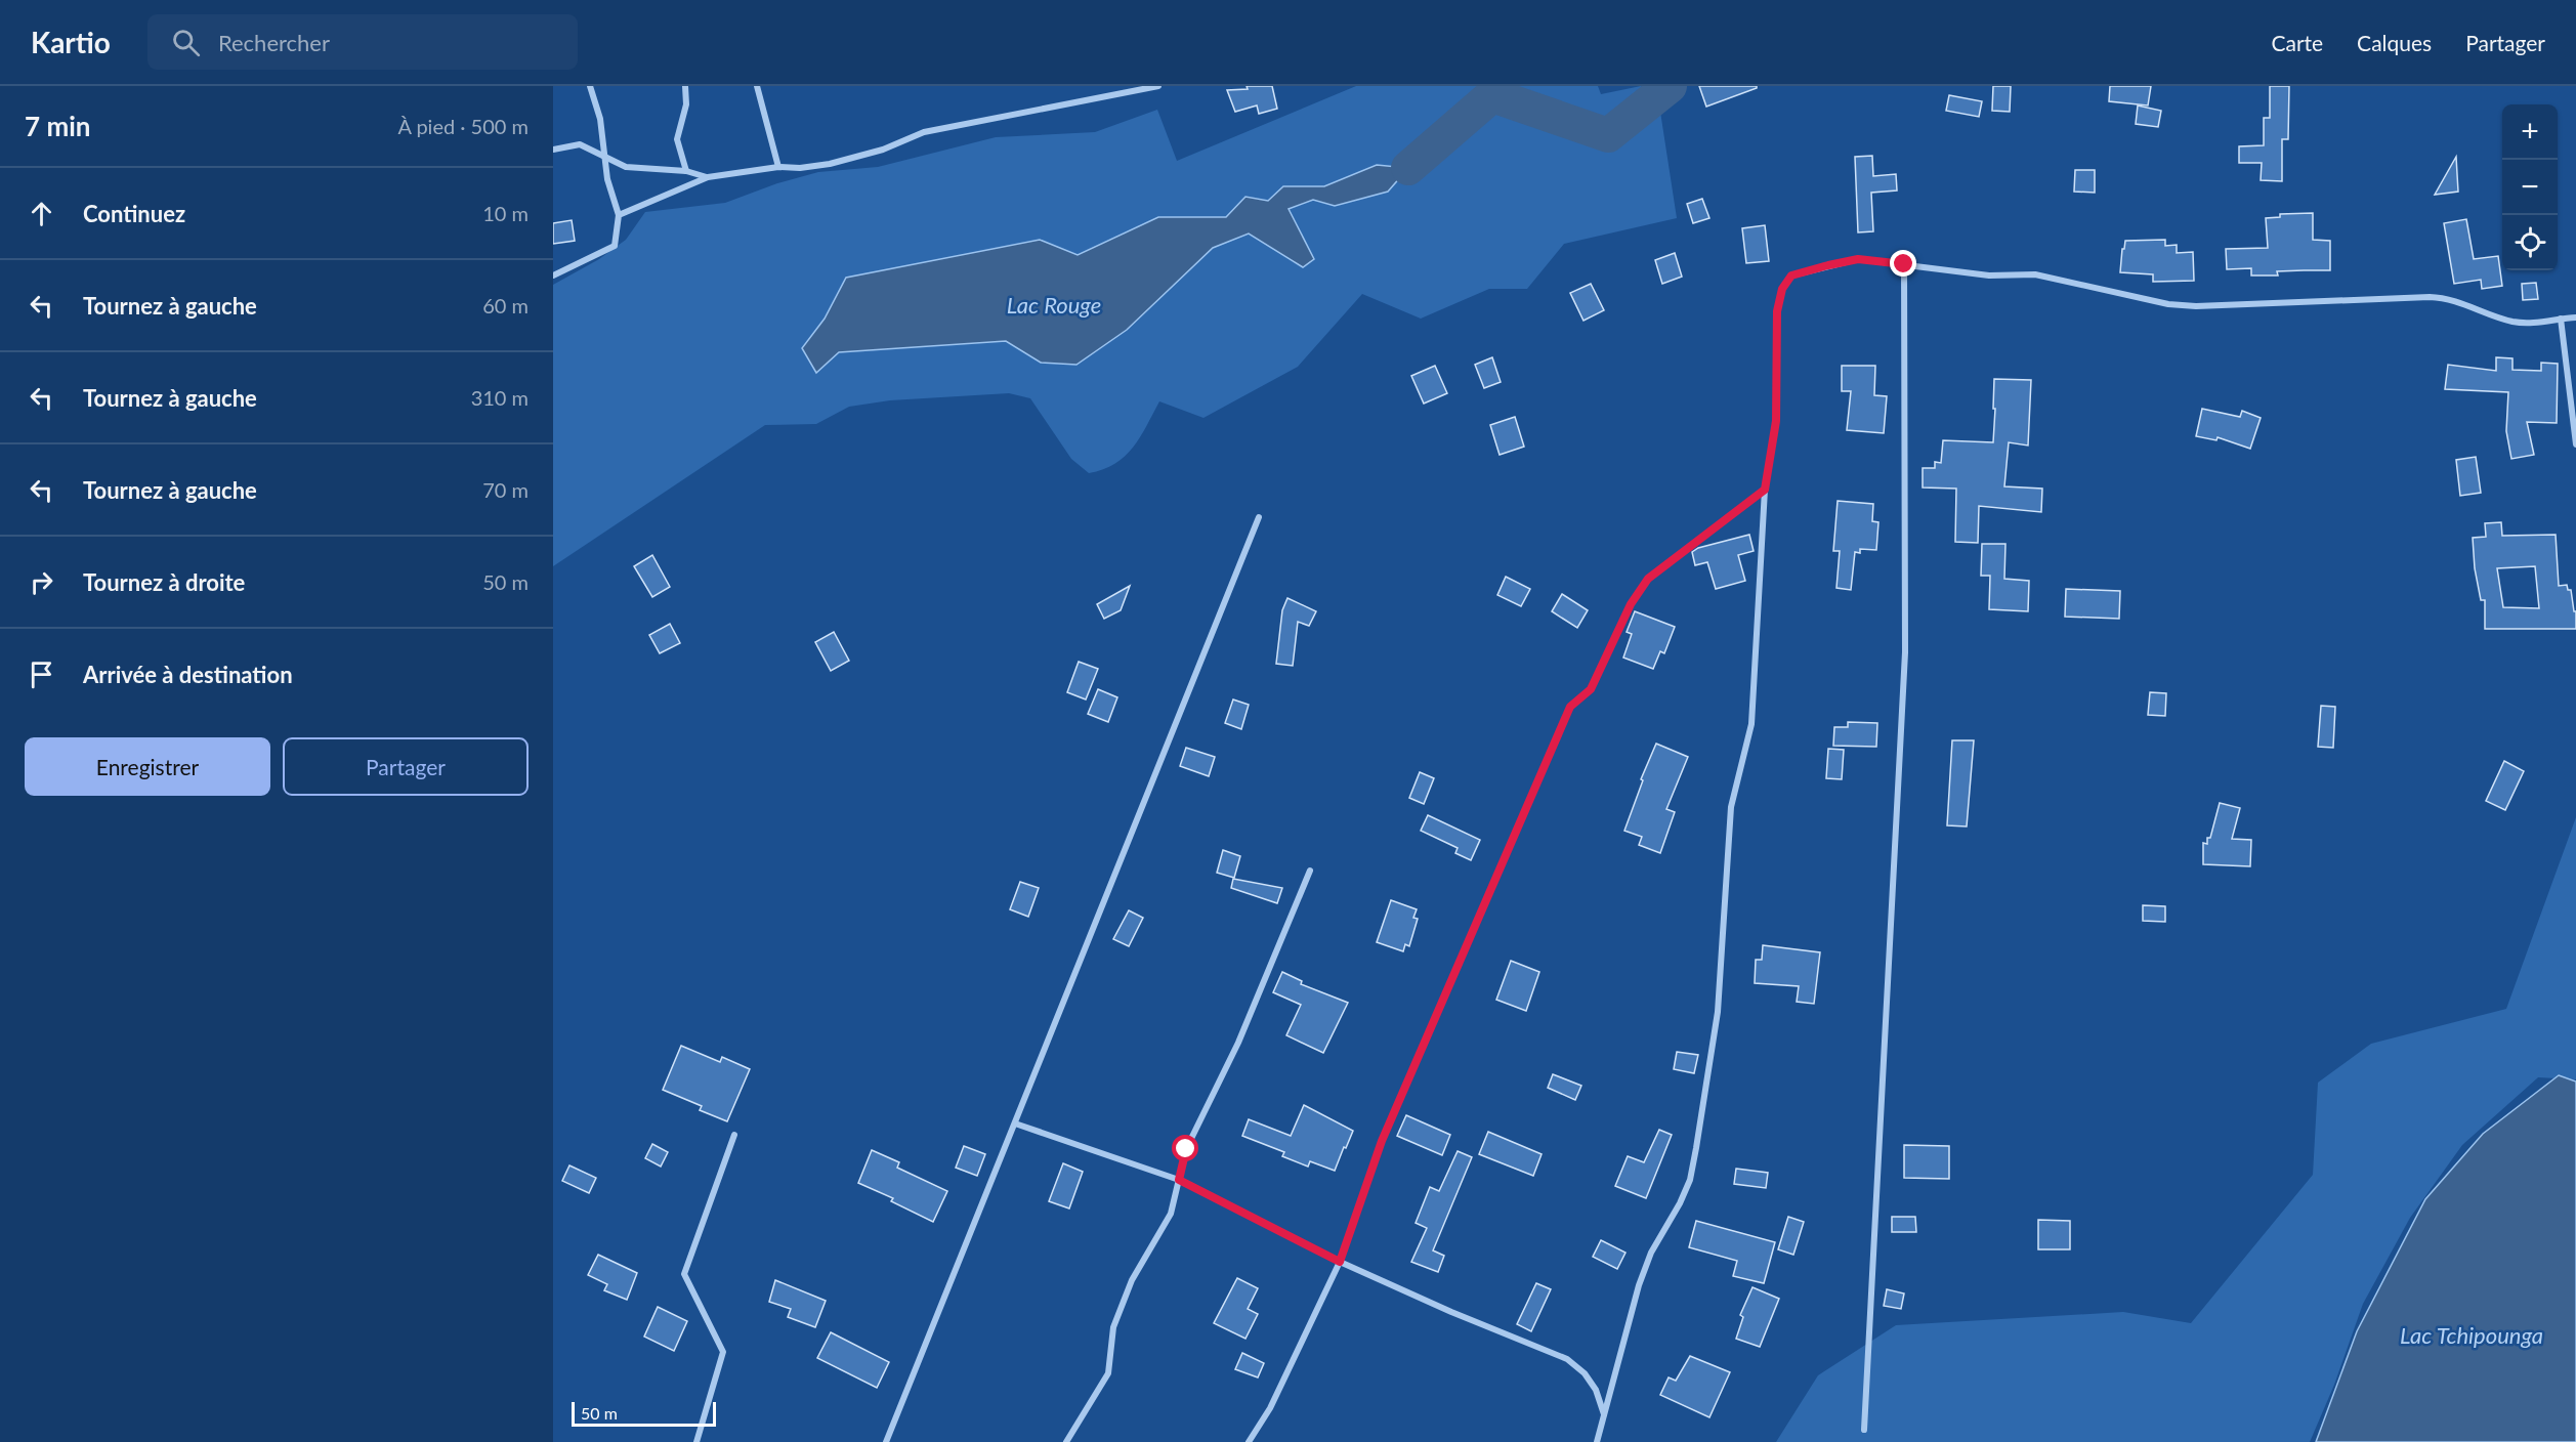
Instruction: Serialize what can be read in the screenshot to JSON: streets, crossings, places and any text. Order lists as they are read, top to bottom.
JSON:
{
  "water": ["Lac Rouge", "Lac Tchipounga"],
  "scale_bar": "50 m",
  "page": {
    "header": "Kartio",
    "search": "Rechercher",
    "nav": ["Carte", "Calques", "Partager"],
    "heading": ["7 min", "À pied · 500 m"],
    "map_buttons": ["+", "−"],
    "list": [
      ["Continuez", "10 m"],
      ["Tournez à gauche", "60 m"],
      ["Tournez à gauche", "310 m"],
      ["Tournez à gauche", "70 m"],
      ["Tournez à droite", "50 m"],
      "Arrivée à destination"
    ],
    "buttons": ["Enregistrer", "Partager"],
    "scale": "50 m"
  }
}
